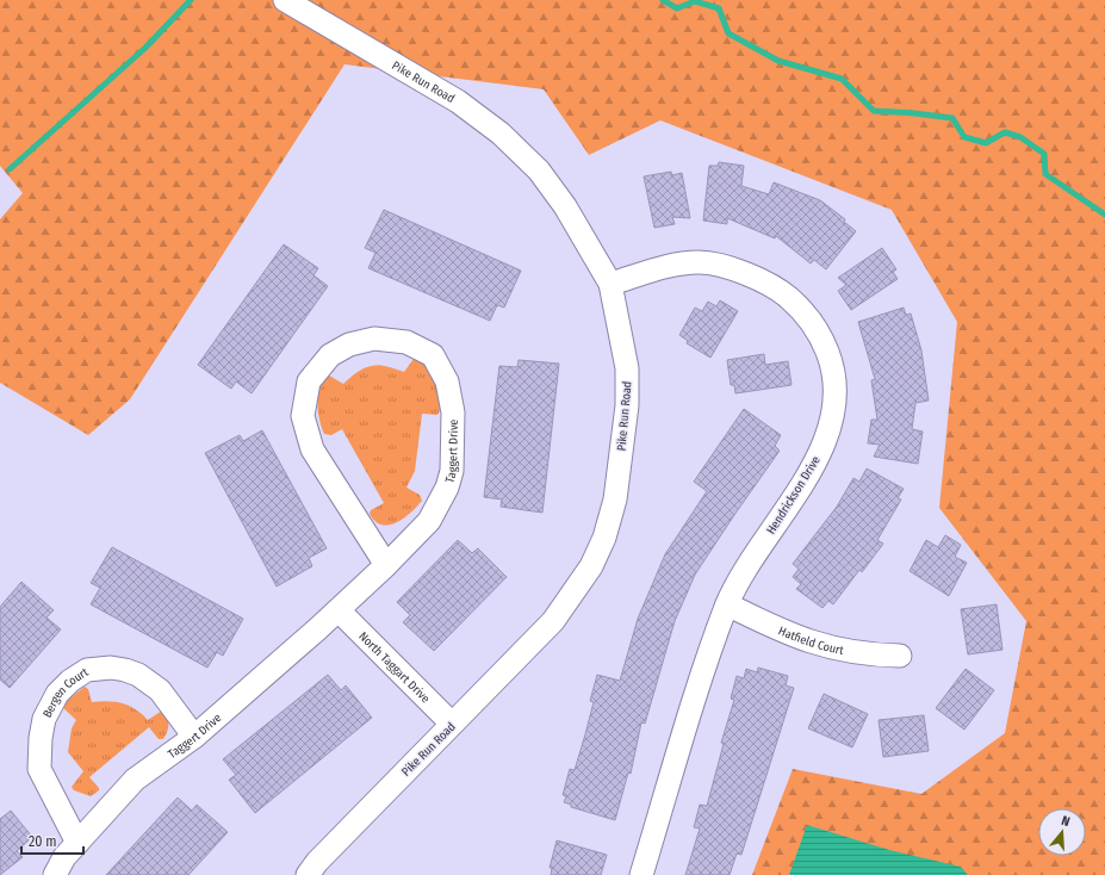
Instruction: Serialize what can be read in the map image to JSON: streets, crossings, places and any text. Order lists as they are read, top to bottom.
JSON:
{
  "streets": {
    "street": [
      "Pike Run Road",
      "Taggert Drive",
      "Hendrickson Drive",
      "Hatfield Court",
      "North Taggart Drive",
      "Bergen Court"
    ]
  },
  "crossings": [
    ["Pike Run Road", "Hendrickson Drive"],
    ["Pike Run Road", "North Taggart Drive"],
    ["Taggert Drive", "North Taggart Drive"],
    ["Taggert Drive", "Bergen Court"],
    ["Hendrickson Drive", "Hatfield Court"]
  ],
  "scale_bar": "20 m",
  "north": "top"
}
